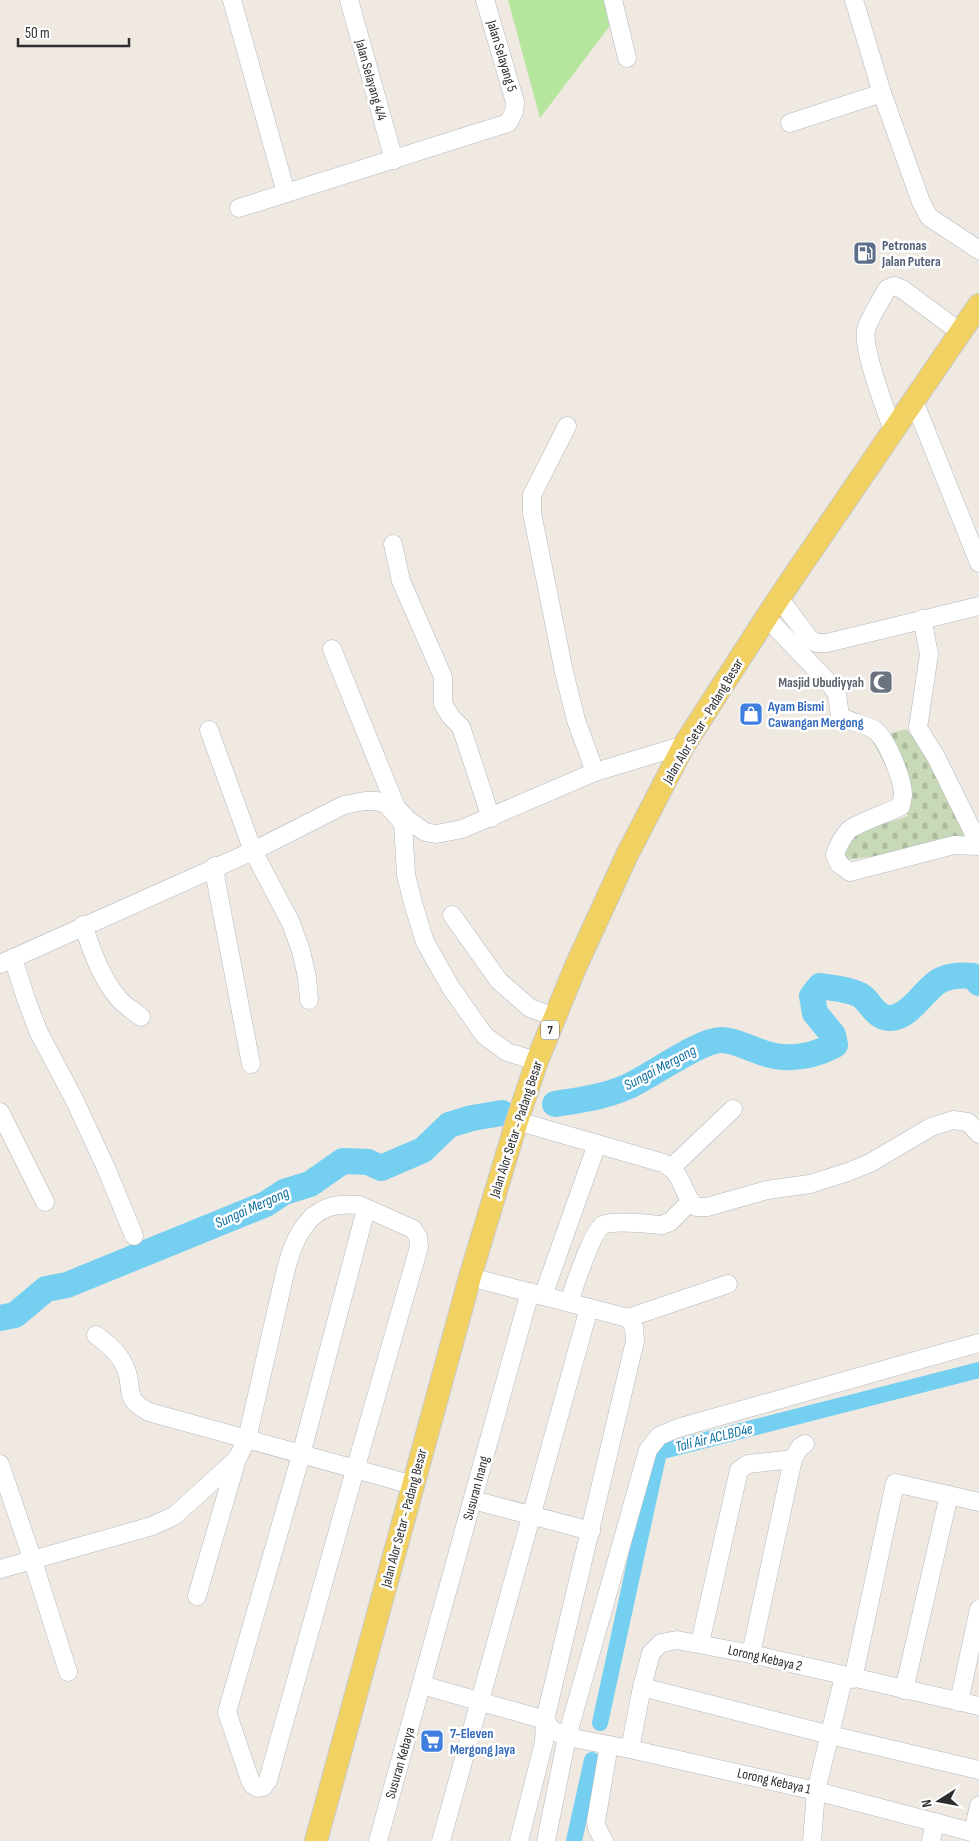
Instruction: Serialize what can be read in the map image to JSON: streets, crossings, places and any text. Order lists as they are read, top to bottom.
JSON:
{
  "streets": {
    "main road": ["Jalan Alor Setar - Padang Besar", "7"],
    "street": [
      "Jalan Selayang 5",
      "Jalan Selayang 4/4",
      "Susuran Inang",
      "Lorong Kebaya 2",
      "Susuran Kebaya",
      "Lorong Kebaya 1"
    ]
  },
  "crossings": [
    ["Jalan Selayang 5", "Jalan Selayang 4/4"],
    ["Susuran Inang", "Susuran Kebaya"],
    ["Lorong Kebaya 2", "Lorong Kebaya 1"]
  ],
  "water": ["Sungai Mergong", "Tali Air ACLBD4e"],
  "places": {
    "fuel station": ["Petronas Jalan Putera"],
    "mosque": ["Masjid Ubudiyyah"],
    "shop": ["Ayam Bismi Cawangan Mergong"],
    "supermarket": ["7-Eleven Mergong Jaya"]
  },
  "scale_bar": "50 m",
  "north": "left"
}
